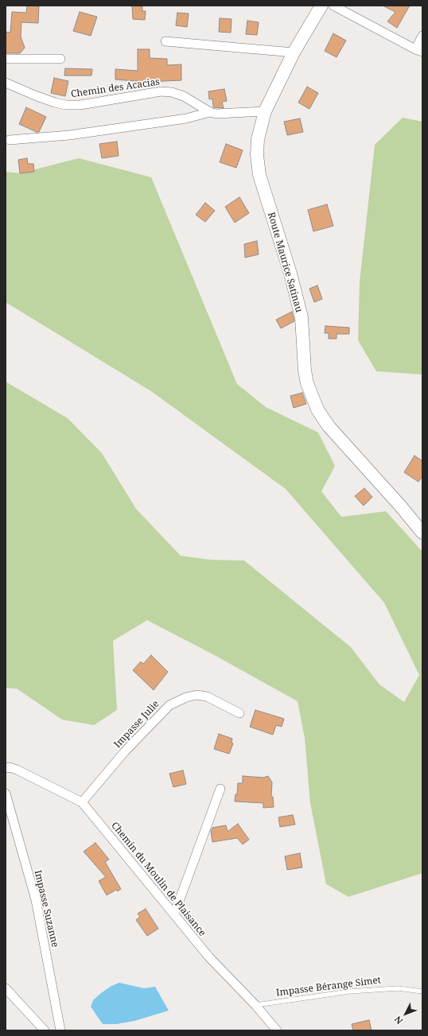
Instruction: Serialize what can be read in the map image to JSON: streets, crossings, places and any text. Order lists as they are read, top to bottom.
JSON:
{
  "streets": {
    "main road": ["Route Maurice Satinau"],
    "street": [
      "Chemin des Acacias",
      "Impasse Julie",
      "Chemin du Moulin de Plaisance",
      "Impasse Suzanne"
    ],
    "lane": ["Impasse Bérange Simet"]
  },
  "crossings": [
    ["Chemin des Acacias", "Route Maurice Satinau"],
    ["Impasse Julie", "Chemin du Moulin de Plaisance"],
    ["Chemin du Moulin de Plaisance", "Impasse Bérange Simet"]
  ],
  "north": "bottom left"
}
